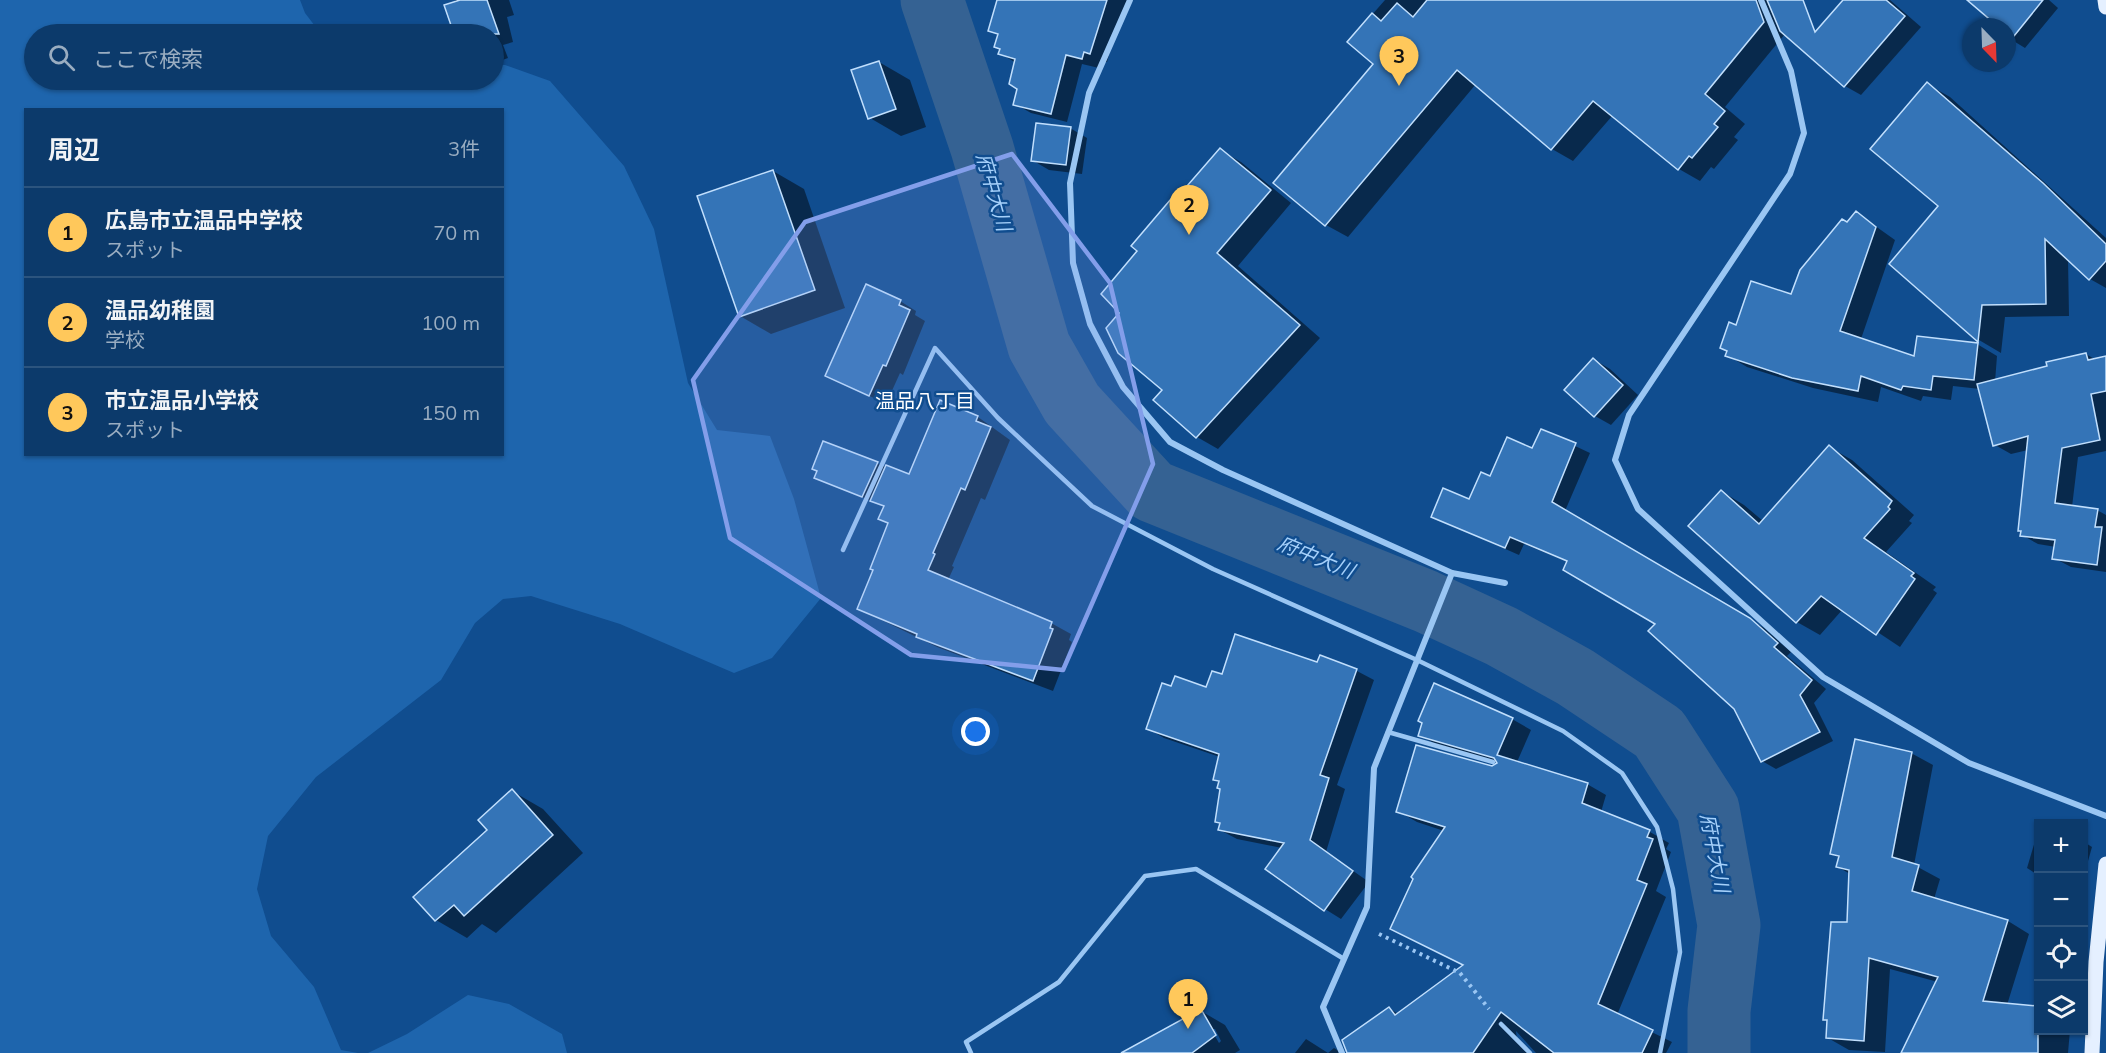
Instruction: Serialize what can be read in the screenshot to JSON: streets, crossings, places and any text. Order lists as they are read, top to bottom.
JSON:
{
  "districts": ["温品八丁目"],
  "water": ["府中大川"],
  "north": "bottom right",
  "page": {
    "search": "ここで検索",
    "pins": ["3", "2", "1"],
    "heading": ["周辺", "3件"],
    "list": [
      {
        "mark": "1",
        "name": "広島市立温品中学校",
        "note": "スポット",
        "value": "70 m"
      },
      {
        "mark": "2",
        "name": "温品幼稚園",
        "note": "学校",
        "value": "100 m"
      },
      {
        "mark": "3",
        "name": "市立温品小学校",
        "note": "スポット",
        "value": "150 m"
      }
    ],
    "map_buttons": ["+", "−"]
  }
}
